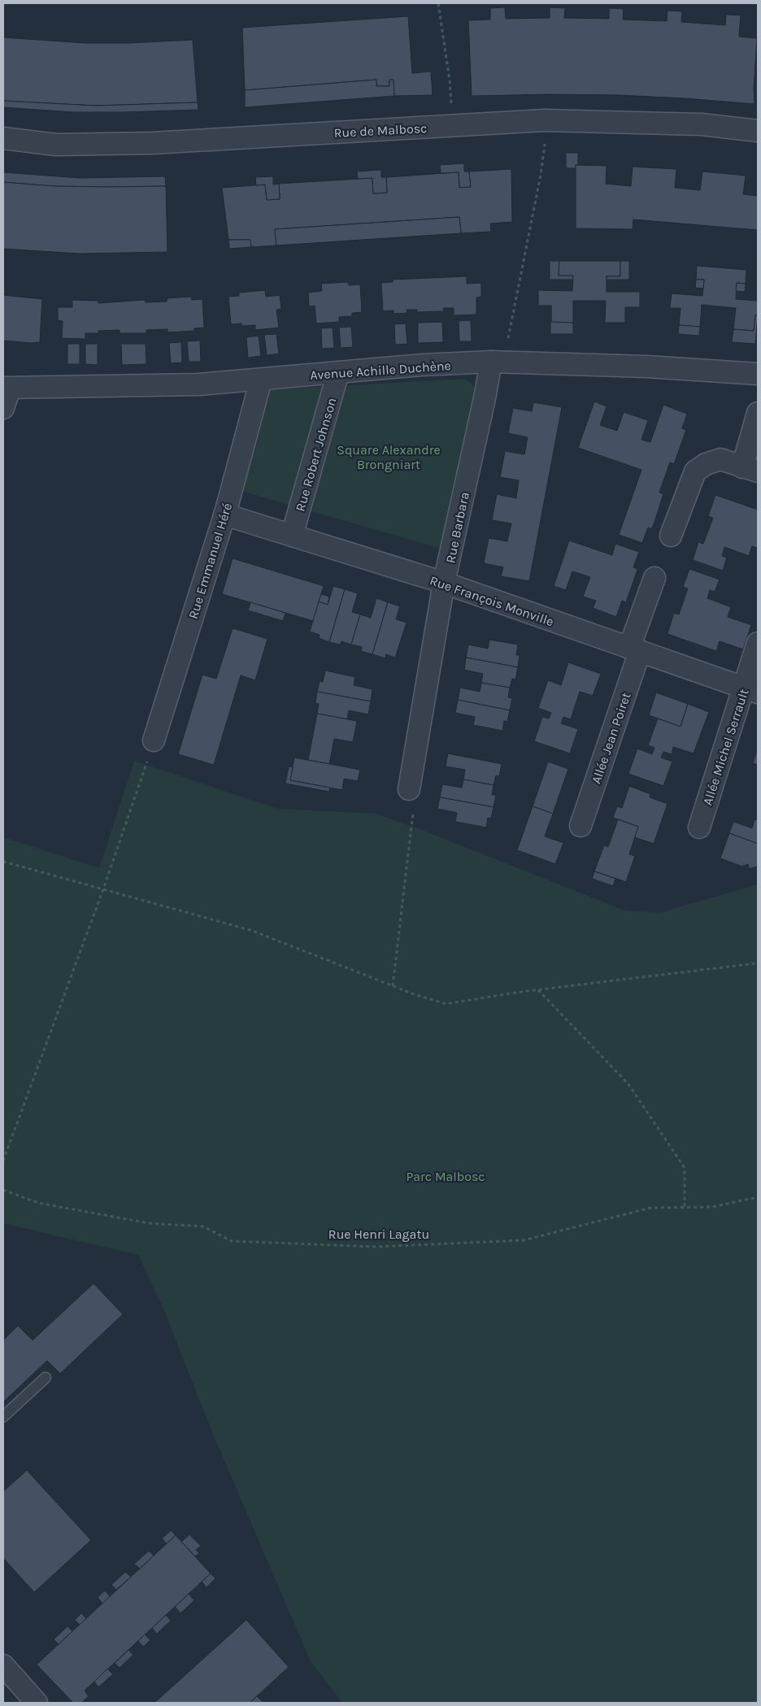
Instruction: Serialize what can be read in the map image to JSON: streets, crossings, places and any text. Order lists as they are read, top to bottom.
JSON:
{
  "streets": {
    "street": [
      "Rue de Malbosc",
      "Avenue Achille Duchène",
      "Rue Robert Johnson",
      "Rue Barbara",
      "Rue Emmanuel Héré",
      "Rue François Monville",
      "Allée Jean Poiret",
      "Allée Michel Serrault"
    ],
    "path": ["Rue Henri Lagatu"]
  },
  "crossings": [
    ["Avenue Achille Duchène", "Rue Robert Johnson"],
    ["Avenue Achille Duchène", "Rue Barbara"],
    ["Avenue Achille Duchène", "Rue Emmanuel Héré"],
    ["Rue Robert Johnson", "Rue François Monville"],
    ["Rue Barbara", "Rue François Monville"],
    ["Rue Emmanuel Héré", "Rue François Monville"],
    ["Rue François Monville", "Allée Jean Poiret"],
    ["Rue François Monville", "Allée Michel Serrault"]
  ],
  "parks": ["Square Alexandre Brongniart", "Parc Malbosc"]
}
